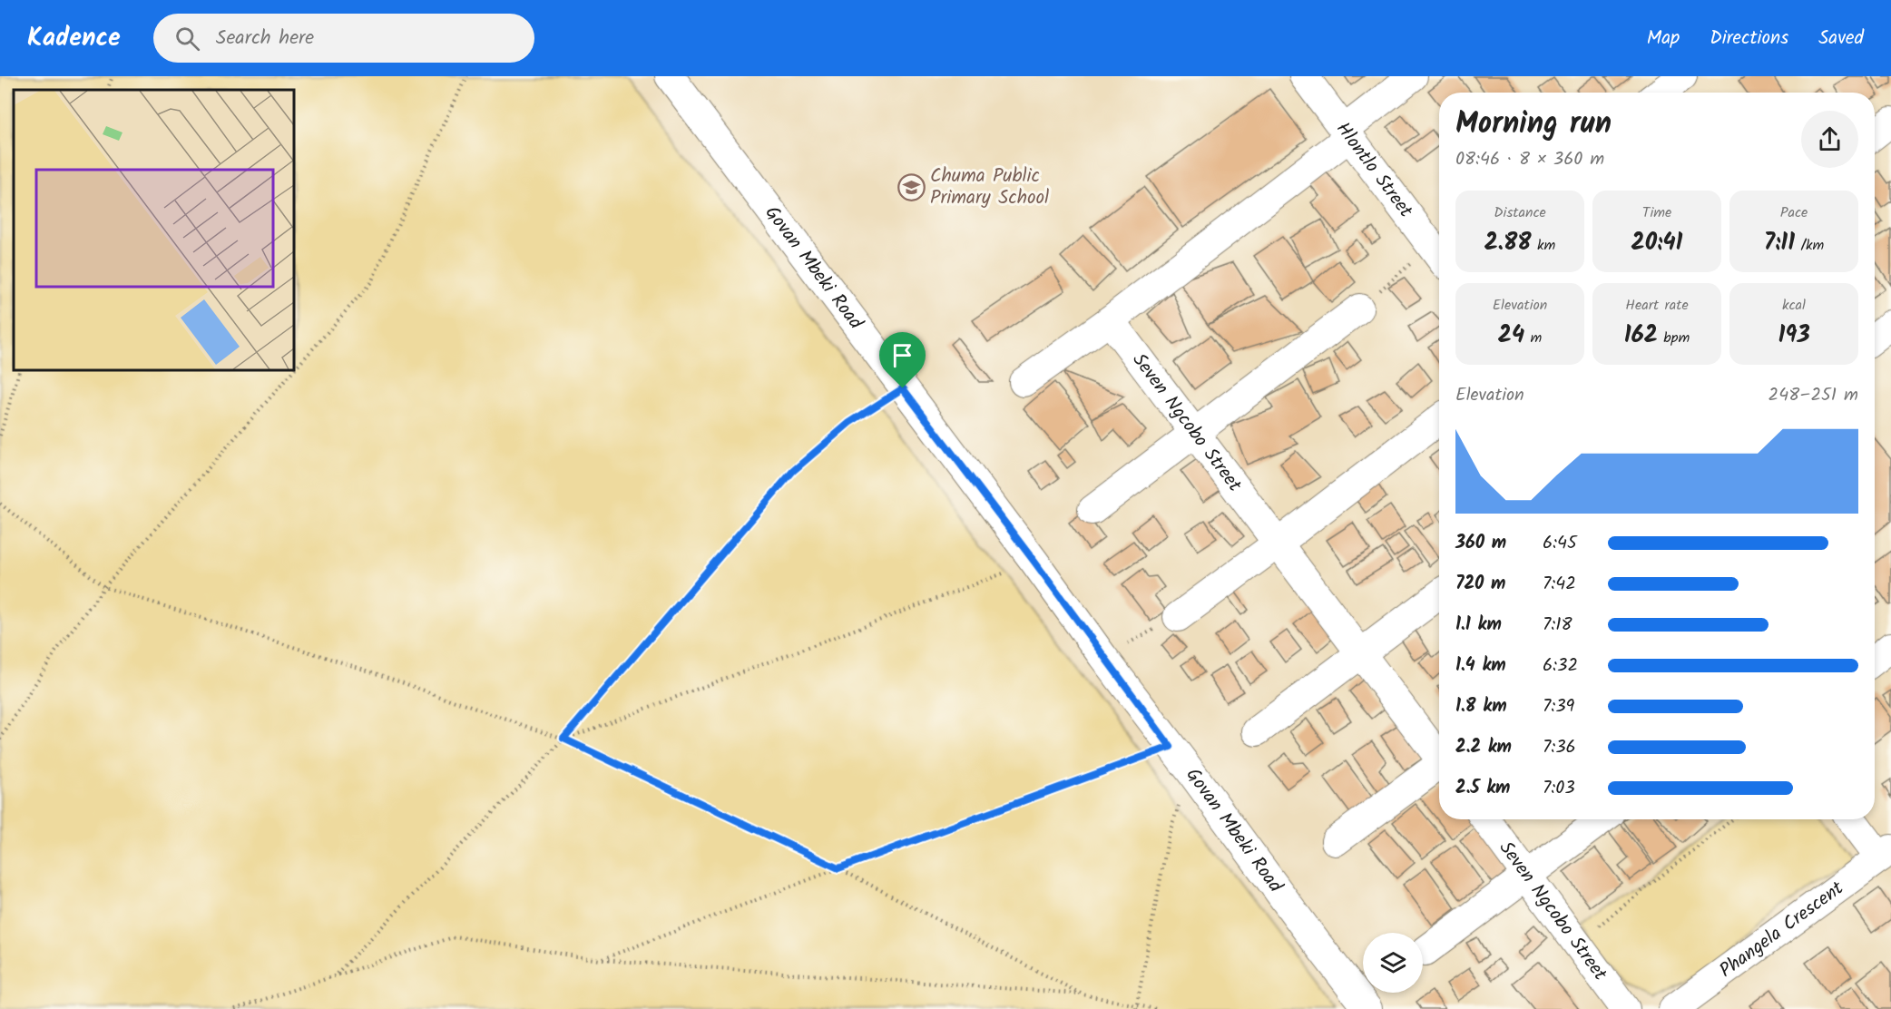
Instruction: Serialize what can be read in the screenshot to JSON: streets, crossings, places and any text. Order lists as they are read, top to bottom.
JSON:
{
  "streets": {
    "street": [
      "Hlontlo Street",
      "Govan Mbeki Road",
      "Seven Ngcobo Street",
      "Phangela Crescent"
    ]
  },
  "places": {
    "school or university": ["Chuma Public Primary School"]
  },
  "page": {
    "header": "Kadence",
    "search": "Search here",
    "nav": ["Map", "Directions", "Saved"],
    "heading": ["Morning run", "08:46 · 8 × 360 m"],
    "stats": [
      ["Distance", "2.88 km"],
      ["Time", "20:41"],
      ["Pace", "7:11 /km"],
      ["Elevation", "24 m"],
      ["Heart rate", "162 bpm"],
      ["kcal", "193"]
    ],
    "chart": ["Elevation", "248–251 m"],
    "list": [
      {
        "name": "360 m",
        "note": "6:45"
      },
      {
        "name": "720 m",
        "note": "7:42"
      },
      {
        "name": "1.1 km",
        "note": "7:18"
      },
      {
        "name": "1.4 km",
        "note": "6:32"
      },
      {
        "name": "1.8 km",
        "note": "7:39"
      },
      {
        "name": "2.2 km",
        "note": "7:36"
      },
      {
        "name": "2.5 km",
        "note": "7:03"
      }
    ]
  }
}
